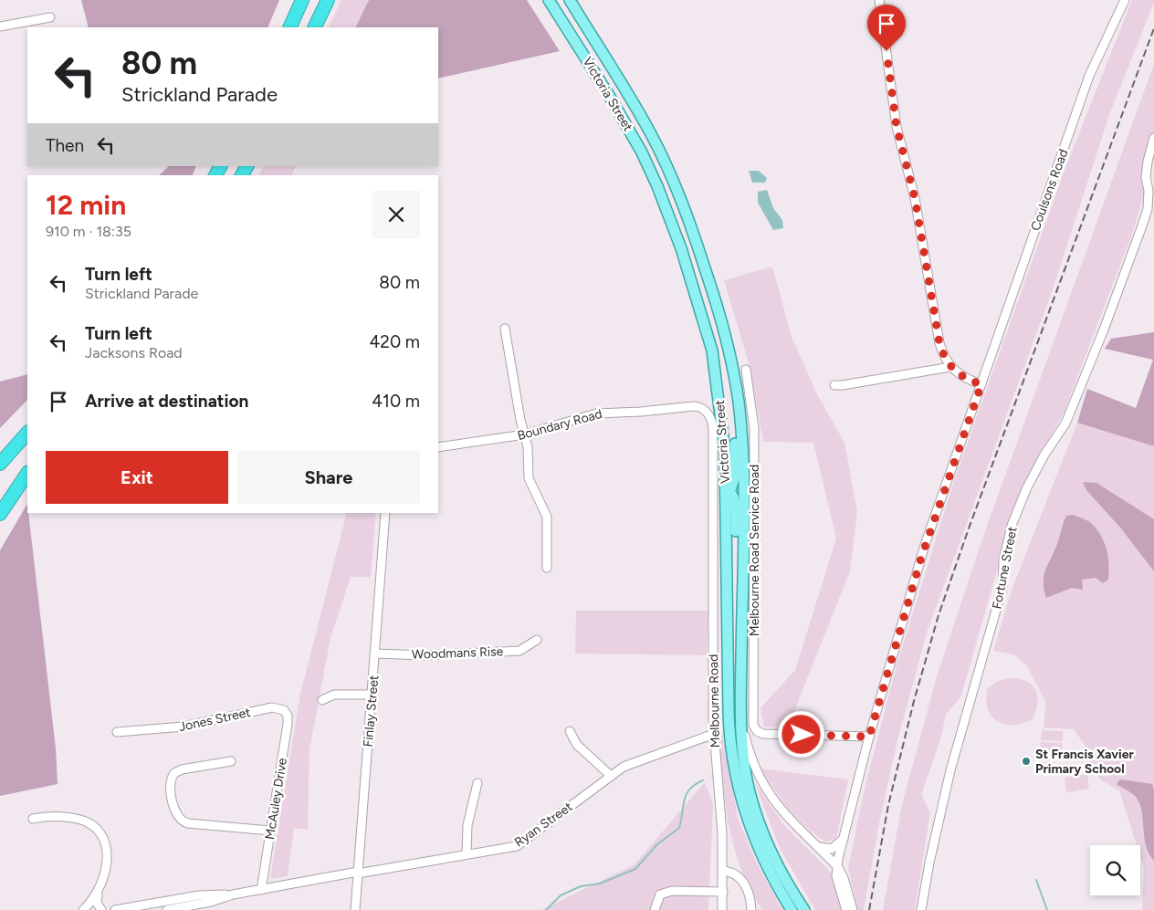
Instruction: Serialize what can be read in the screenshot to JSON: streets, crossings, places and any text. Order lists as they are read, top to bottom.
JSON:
{
  "streets": {
    "main road": ["Victoria Street"],
    "street": [
      "Coulsons Road",
      "Boundary Road",
      "Melbourne Road Service Road",
      "Fortune Street",
      "Woodmans Rise",
      "Melbourne Road",
      "Finlay Street",
      "Jones Street",
      "McAuley Drive",
      "Ryan Street"
    ]
  },
  "crossings": [
    ["Victoria Street", "Melbourne Road"],
    ["Coulsons Road", "Melbourne Road Service Road"],
    ["Boundary Road", "Melbourne Road"],
    ["Woodmans Rise", "Finlay Street"],
    ["Melbourne Road", "Ryan Street"],
    ["Finlay Street", "Ryan Street"],
    ["Jones Street", "McAuley Drive"],
    ["McAuley Drive", "Ryan Street"]
  ],
  "places": ["St Francis Xavier Primary School"],
  "page": {
    "turn": ["80 m", "Strickland Parade"],
    "then": "Then",
    "heading": ["12 min", "910 m · 18:35"],
    "list": [
      {
        "name": "Turn left",
        "note": "Strickland Parade",
        "value": "80 m"
      },
      {
        "name": "Turn left",
        "note": "Jacksons Road",
        "value": "420 m"
      },
      {
        "name": "Arrive at destination",
        "value": "410 m"
      }
    ],
    "buttons": ["Exit", "Share"]
  }
}
